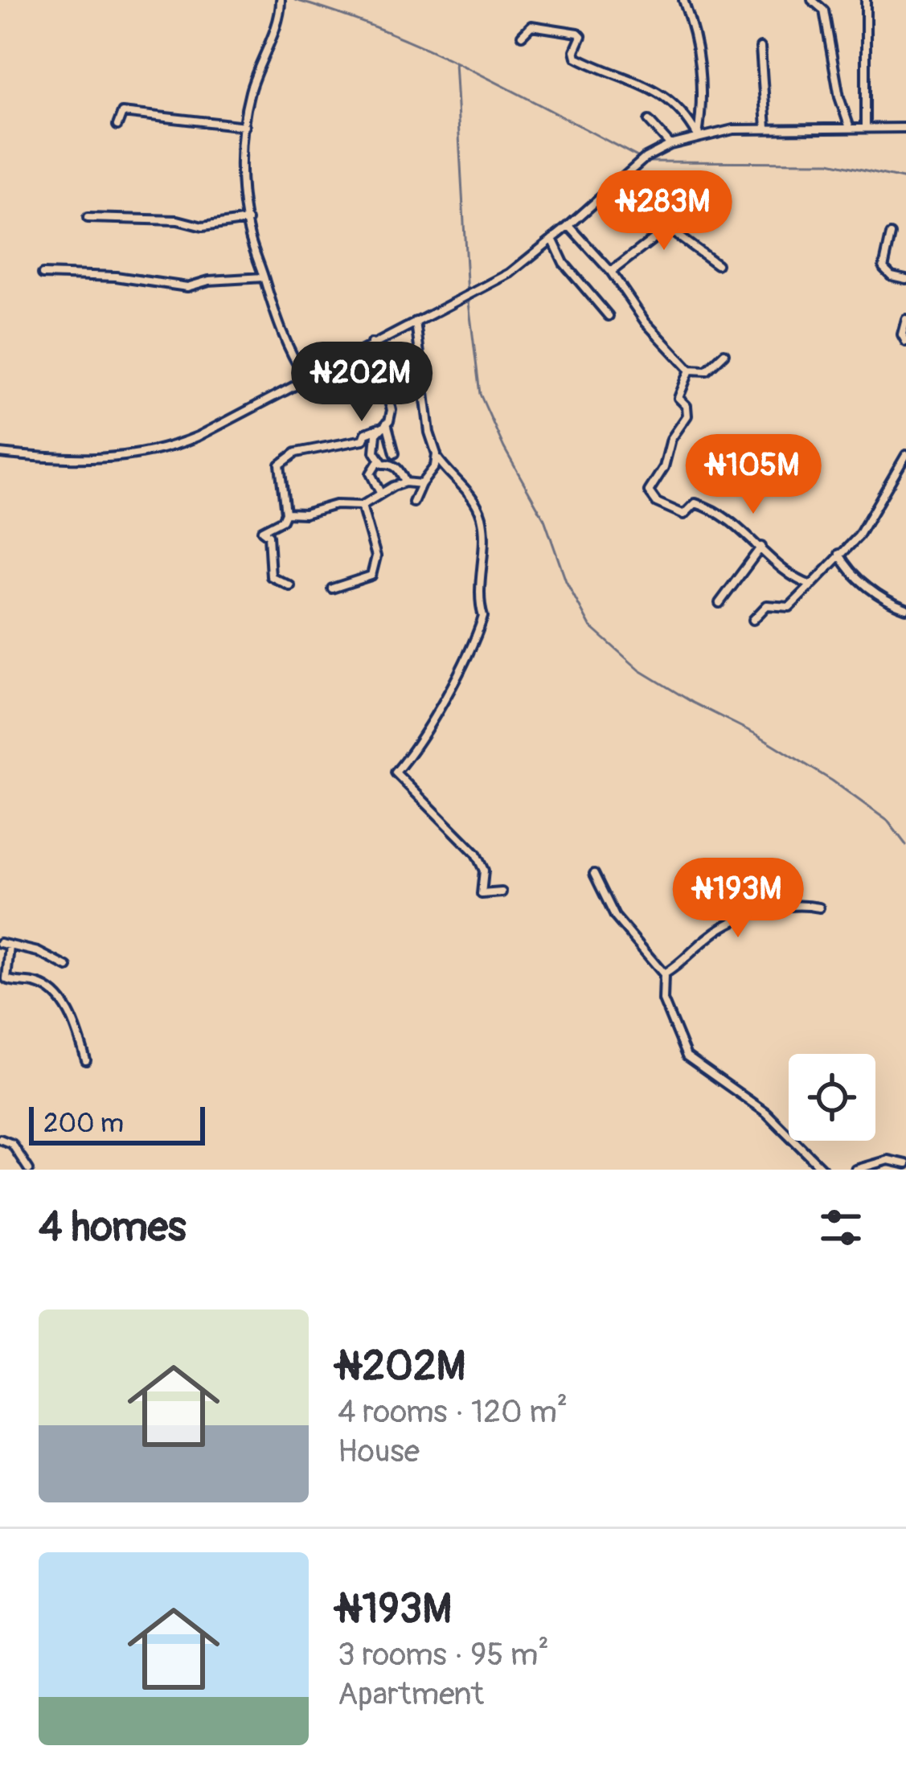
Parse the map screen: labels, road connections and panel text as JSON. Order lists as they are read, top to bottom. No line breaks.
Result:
{"scale_bar":"200 m","page":{"price":["₦283M","₦202M","₦105M","₦193M"],"scale":"200 m","heading":"4 homes","list":[{"name":"₦202M","note":"4 rooms · 120 m² · House"},{"name":"₦193M","note":"3 rooms · 95 m² · Apartment"}]}}
